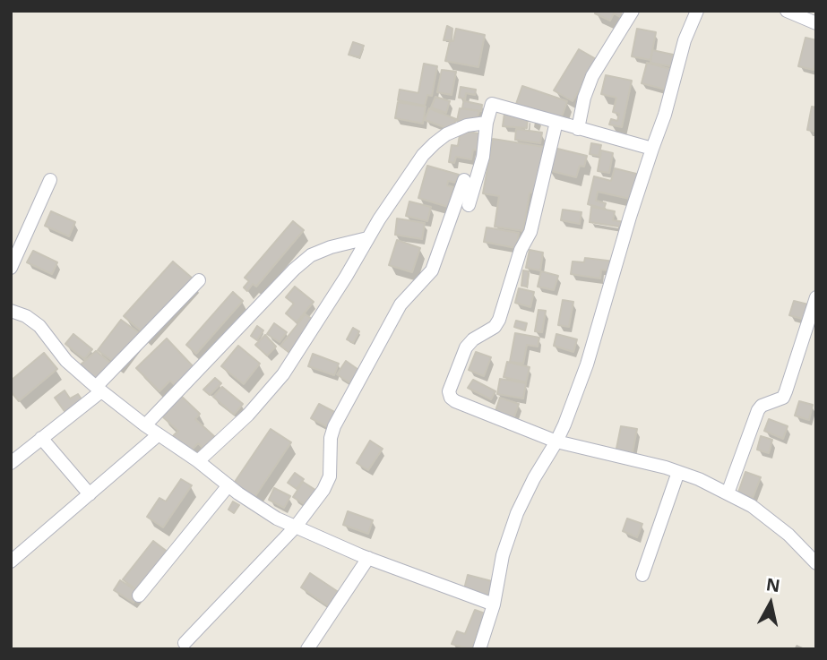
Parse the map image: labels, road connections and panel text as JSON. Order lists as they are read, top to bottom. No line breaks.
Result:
{"north":"top"}
